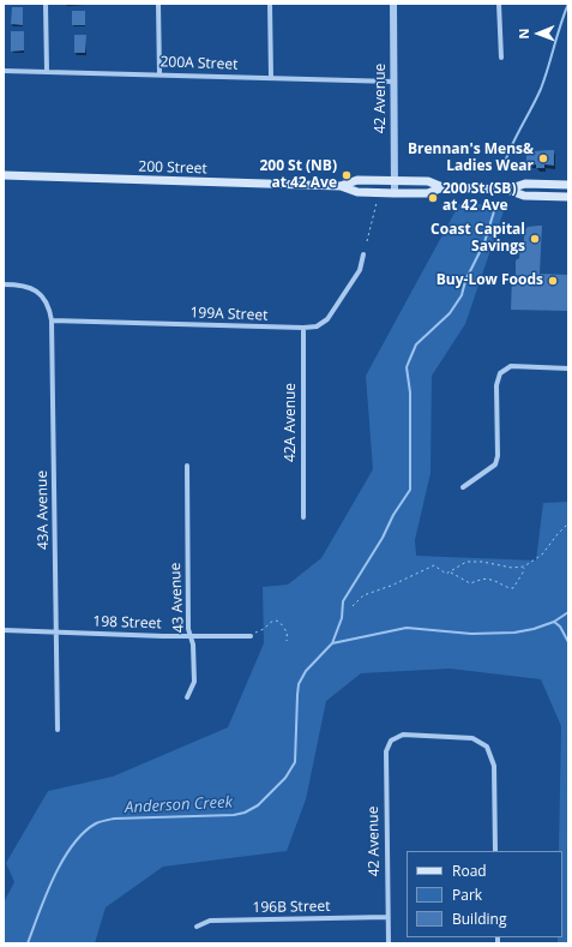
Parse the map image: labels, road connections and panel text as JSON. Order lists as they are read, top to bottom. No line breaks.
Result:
{"streets":{"main road":["200 Street"],"street":["200A Street","42 Avenue","199A Street","42A Avenue","43A Avenue","43 Avenue","198 Street","196B Street"]},"crossings":[["200A Street","42 Avenue"],["42 Avenue","200 Street"],["42 Avenue","196B Street"],["199A Street","42A Avenue"],["199A Street","43A Avenue"],["43A Avenue","198 Street"],["43 Avenue","198 Street"]],"water":["Anderson Creek"],"places":["Brennan's Mens& Ladies Wear","200 St (NB) at 42 Ave","200 St (SB) at 42 Ave","Coast Capital Savings","Buy-Low Foods"],"legend":["Road","Park","Building"],"north":"left"}
